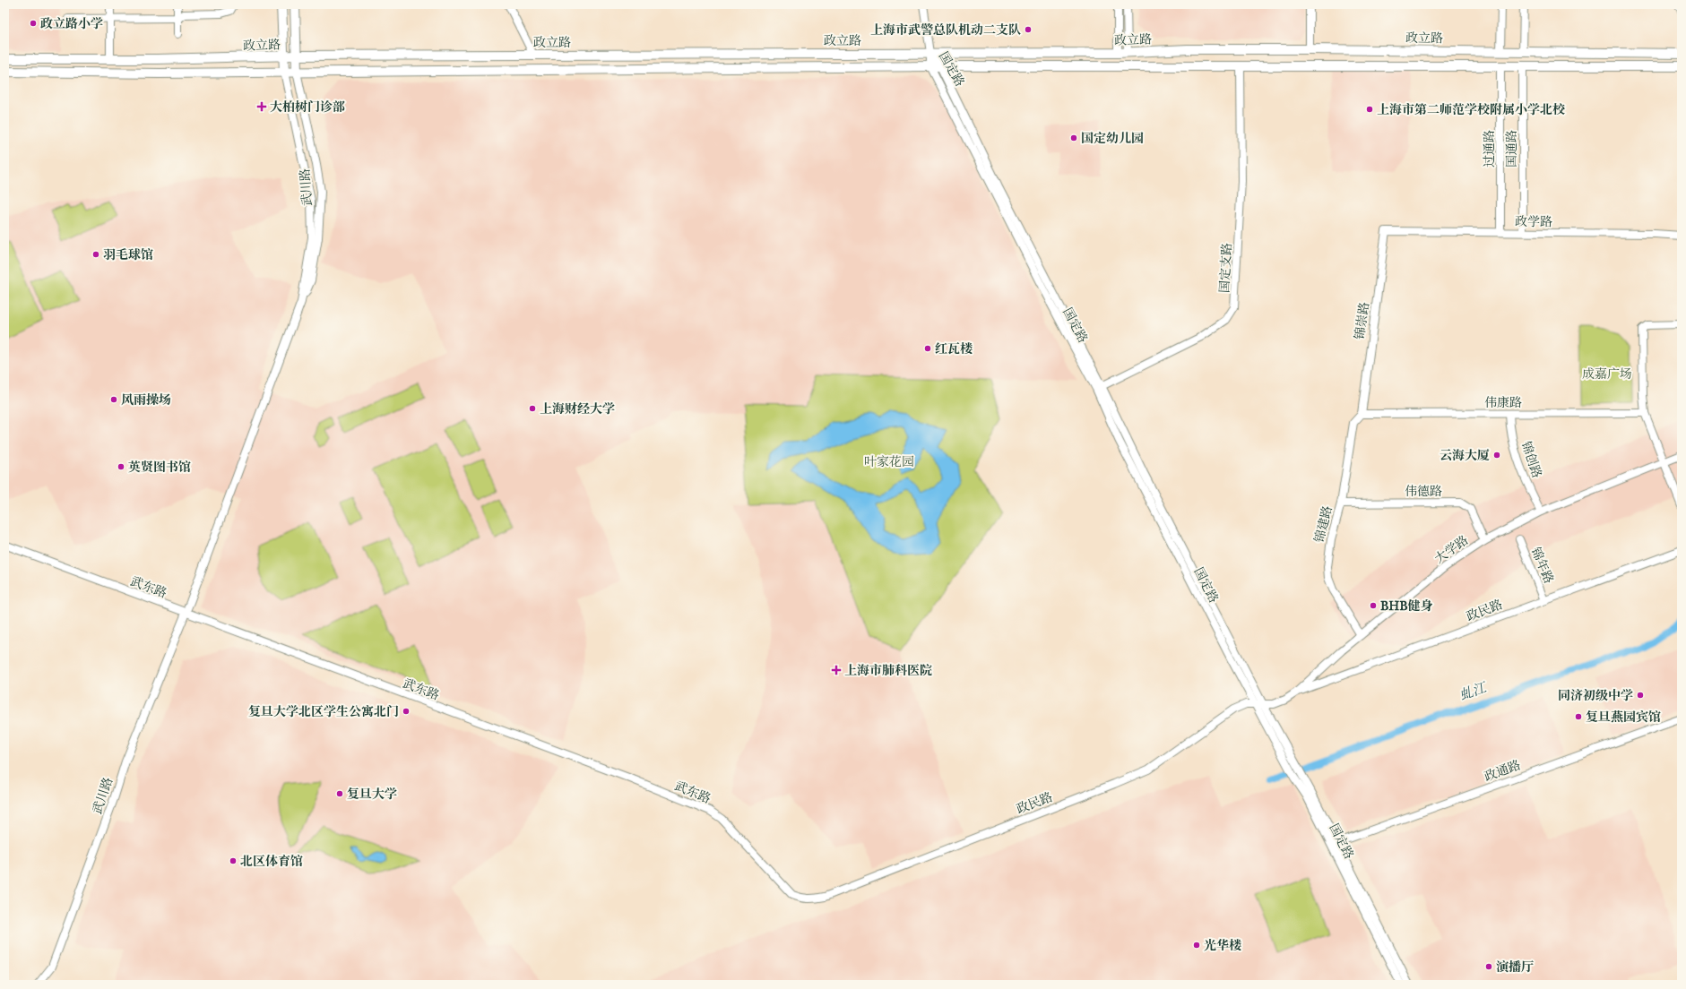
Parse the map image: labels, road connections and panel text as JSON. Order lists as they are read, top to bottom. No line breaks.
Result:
{"streets":{"main road":["政立路"],"street":["国定路","过通路","国通路","武川路","政学路","国定支路","锦崇路","伟康路","锦创路","伟德路","锦建路","大学路","锦年路","武东路","政民路","政通路"]},"crossings":[["政立路","国定路"],["国定路","国定支路"],["国定路","大学路"],["国定路","政民路"],["国定路","政通路"],["过通路","政学路"],["国通路","政学路"],["武川路","武东路"],["政学路","锦崇路"],["锦崇路","伟康路"],["锦崇路","锦建路"],["伟康路","锦创路"],["伟康路","锦建路"],["锦创路","大学路"],["伟德路","锦建路"],["伟德路","大学路"],["锦建路","大学路"],["大学路","政民路"],["锦年路","政民路"],["武东路","政民路"]],"water":["虬江"],"parks":["成嘉广场","叶家花园"],"places":{"other":["政立路小学","上海市武警总队机动二支队","上海市第二师范学校附属小学北校","国定幼儿园","羽毛球馆","红瓦楼","风雨操场","上海财经大学","云海大厦","英贤图书馆","BHB健身","同济初级中学","复旦大学北区学生公寓北门","复旦燕园宾馆","复旦大学","北区体育馆","光华楼","演播厅"],"health":["大柏树门诊部","上海市肺科医院"]}}
